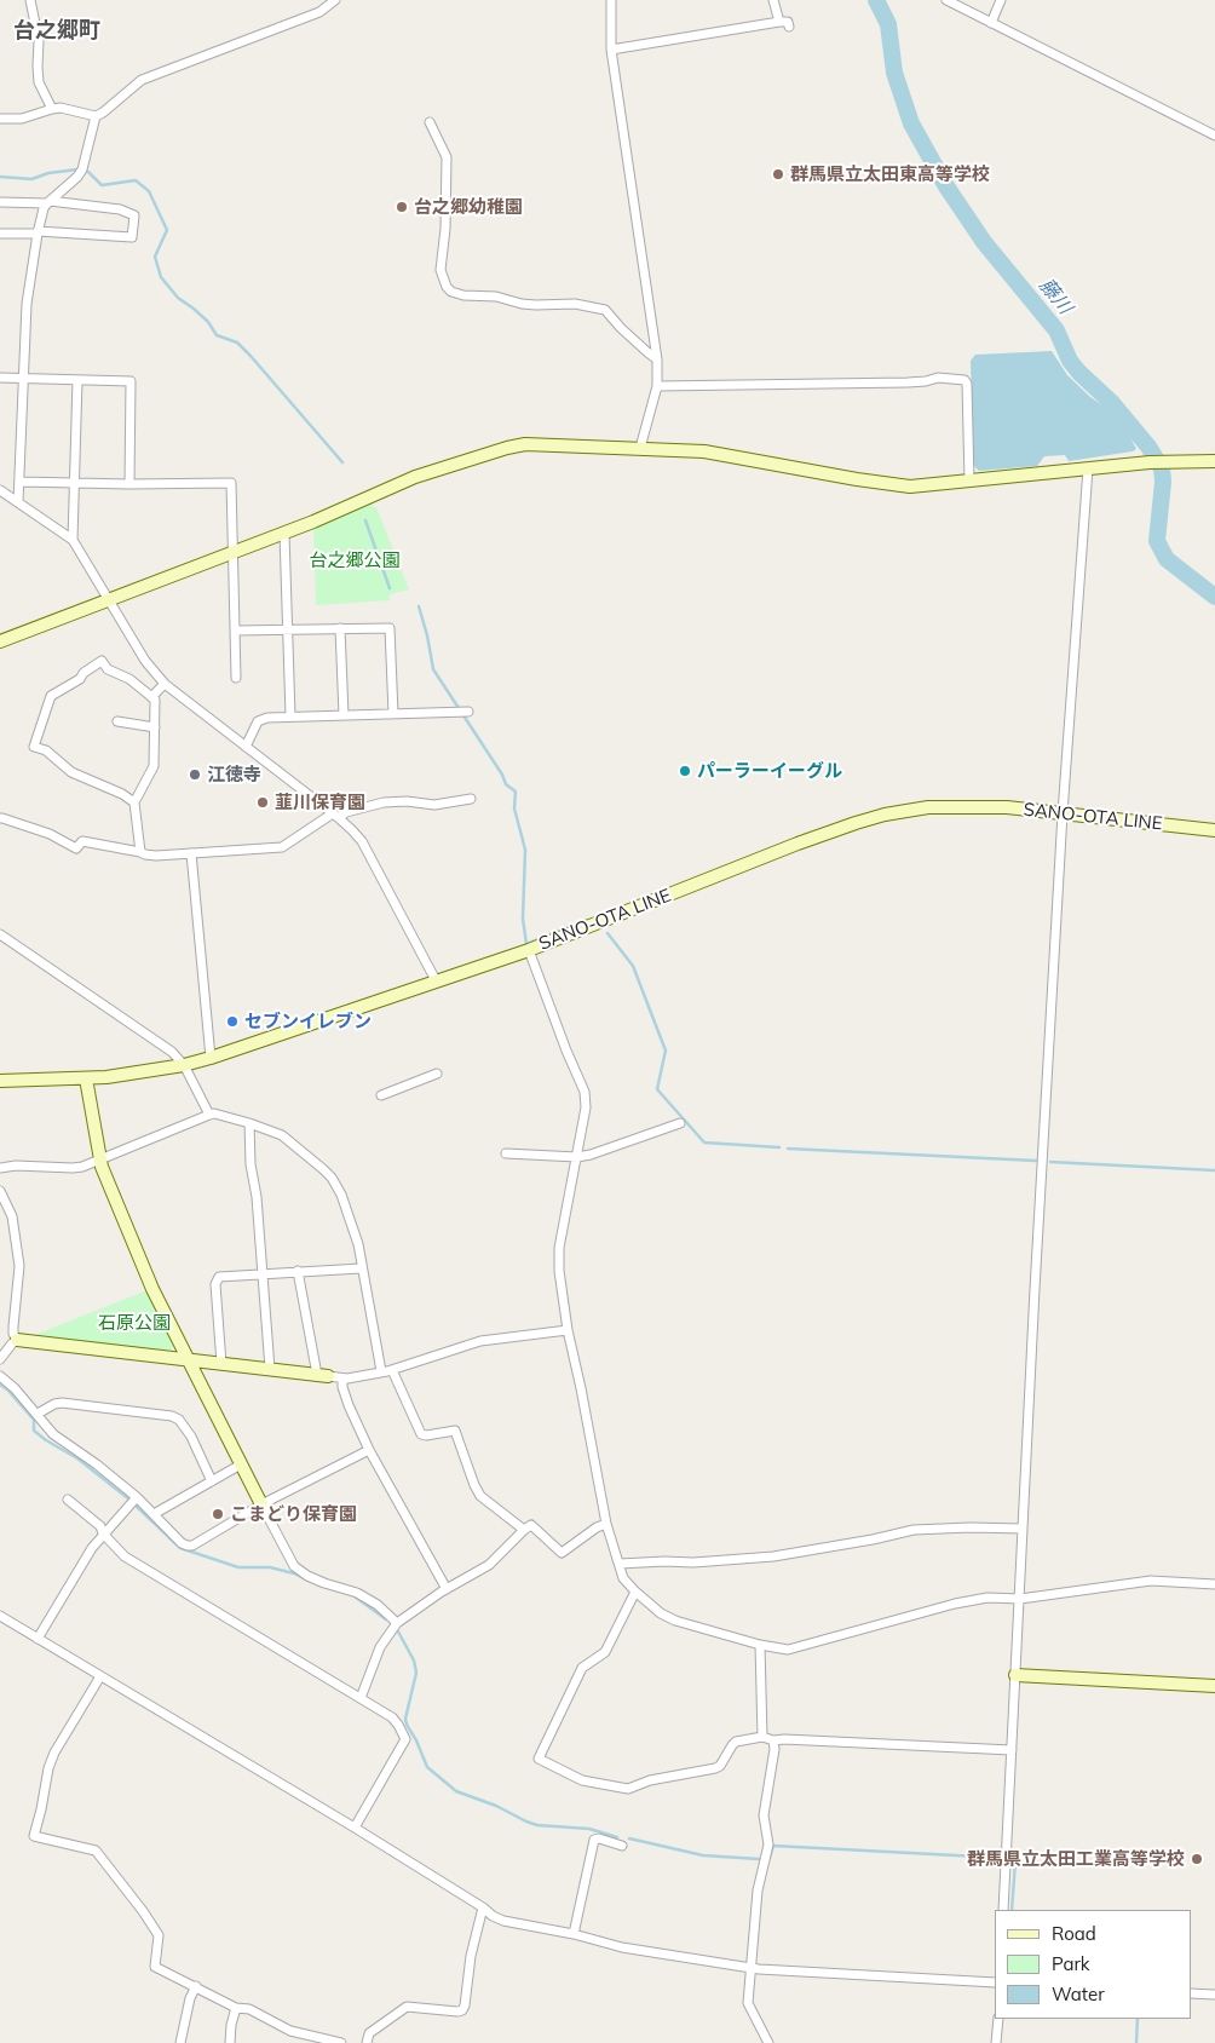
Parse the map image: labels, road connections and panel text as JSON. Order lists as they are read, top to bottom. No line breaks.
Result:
{"streets":{"street":["SANO-OTA LINE"]},"districts":["台之郷町"],"water":["藤川"],"parks":["台之郷公園","石原公園"],"places":["群馬県立太田東高等学校","台之郷幼稚園","パーラーイーグル","江徳寺","韮川保育園","セブンイレブン","こまどり保育園","群馬県立太田工業高等学校"],"legend":["Road","Park","Water"]}
